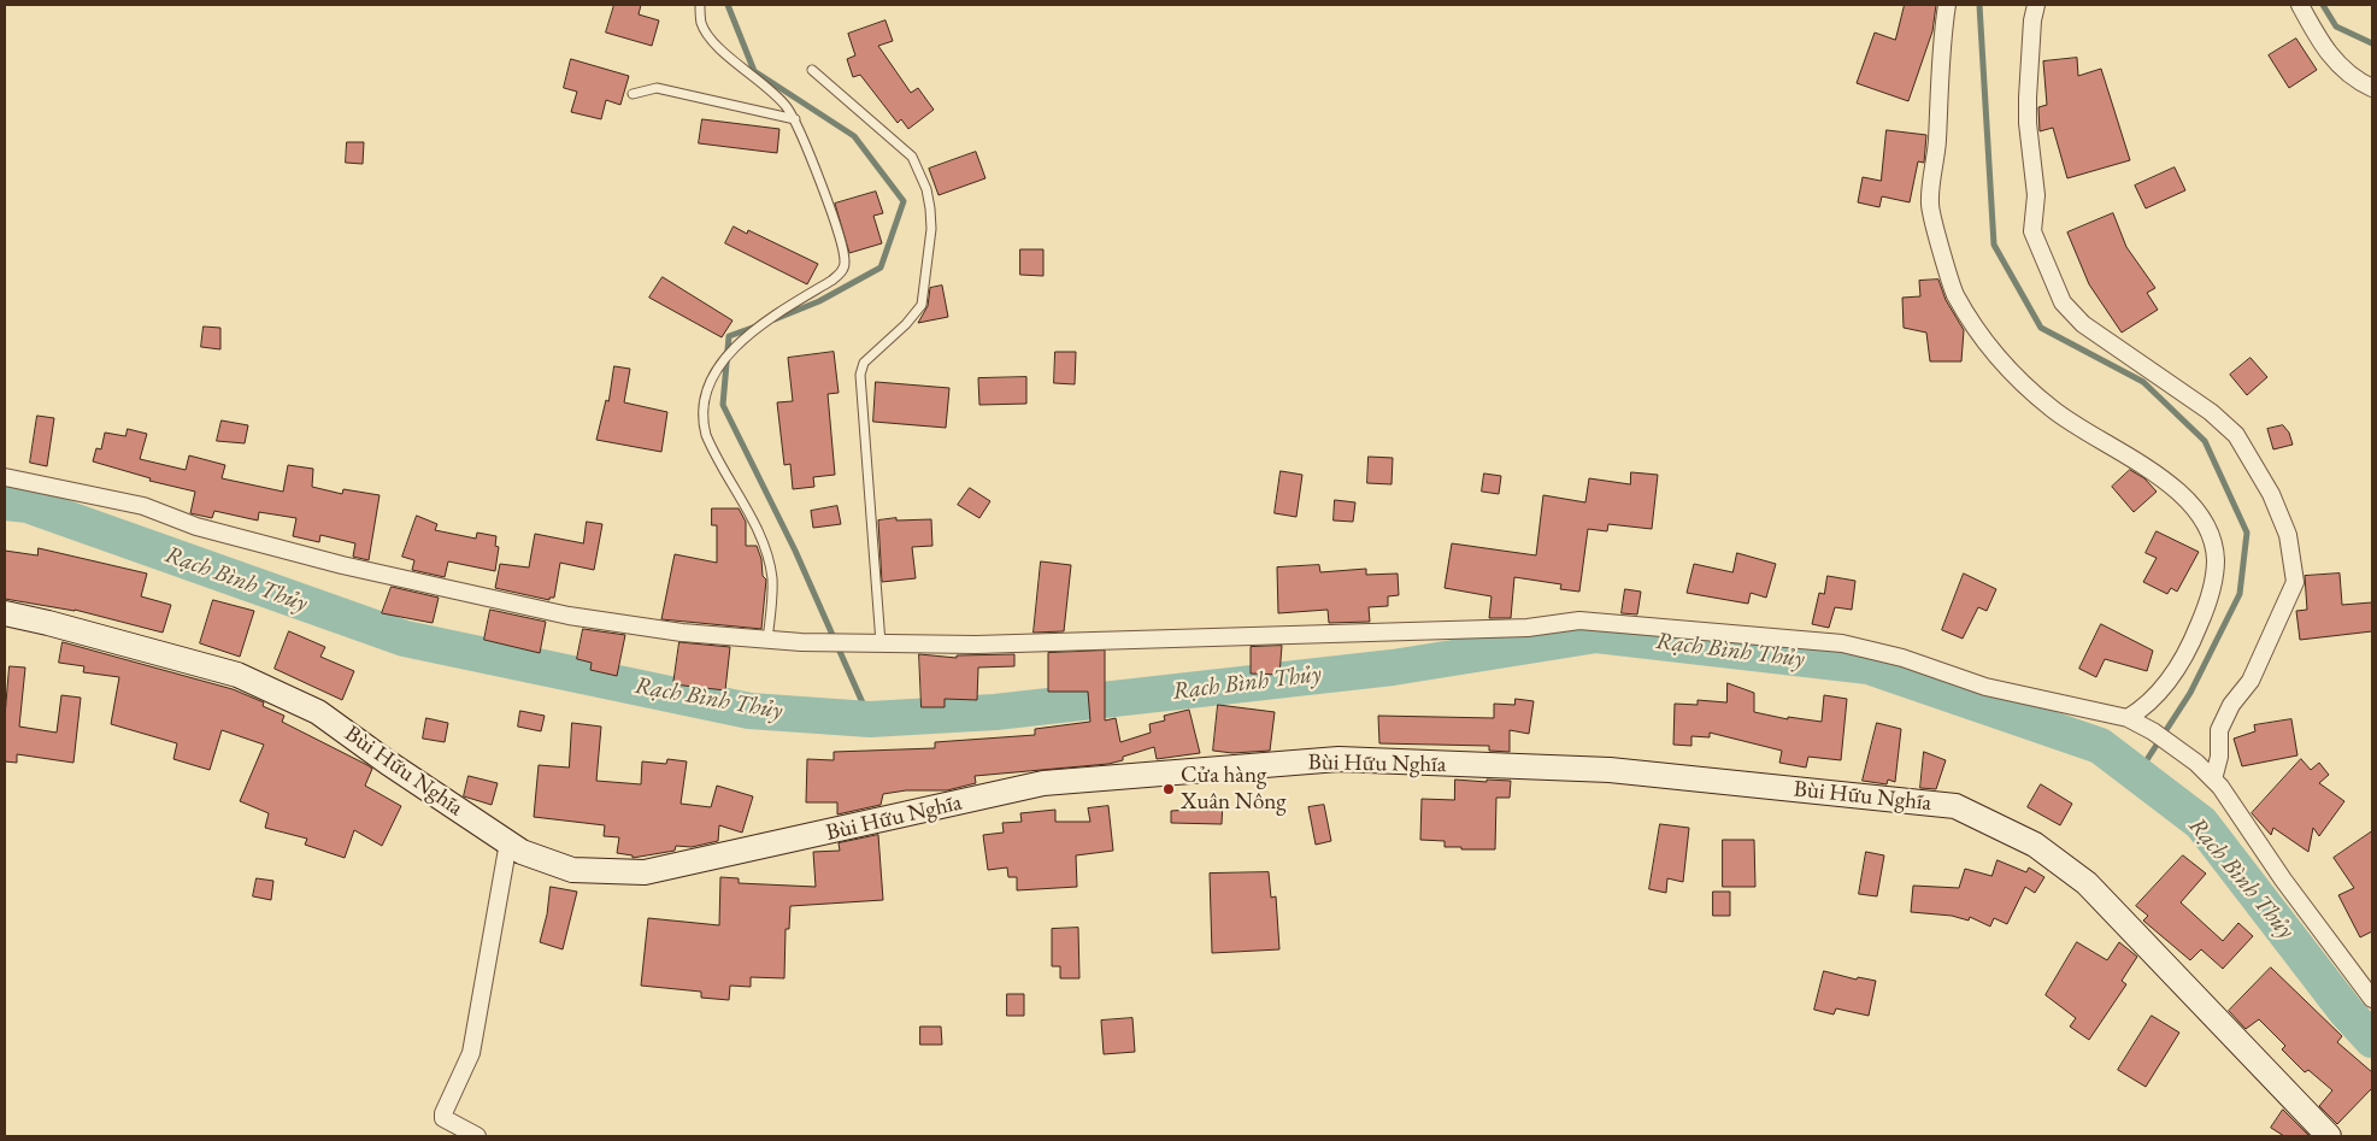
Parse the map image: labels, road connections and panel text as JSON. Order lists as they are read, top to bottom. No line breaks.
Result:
{"streets":{"main road":["Bùi Hữu Nghĩa"]},"water":["Rạch Bình Thủy"],"places":["Cửa hàng Xuân Nông"]}
